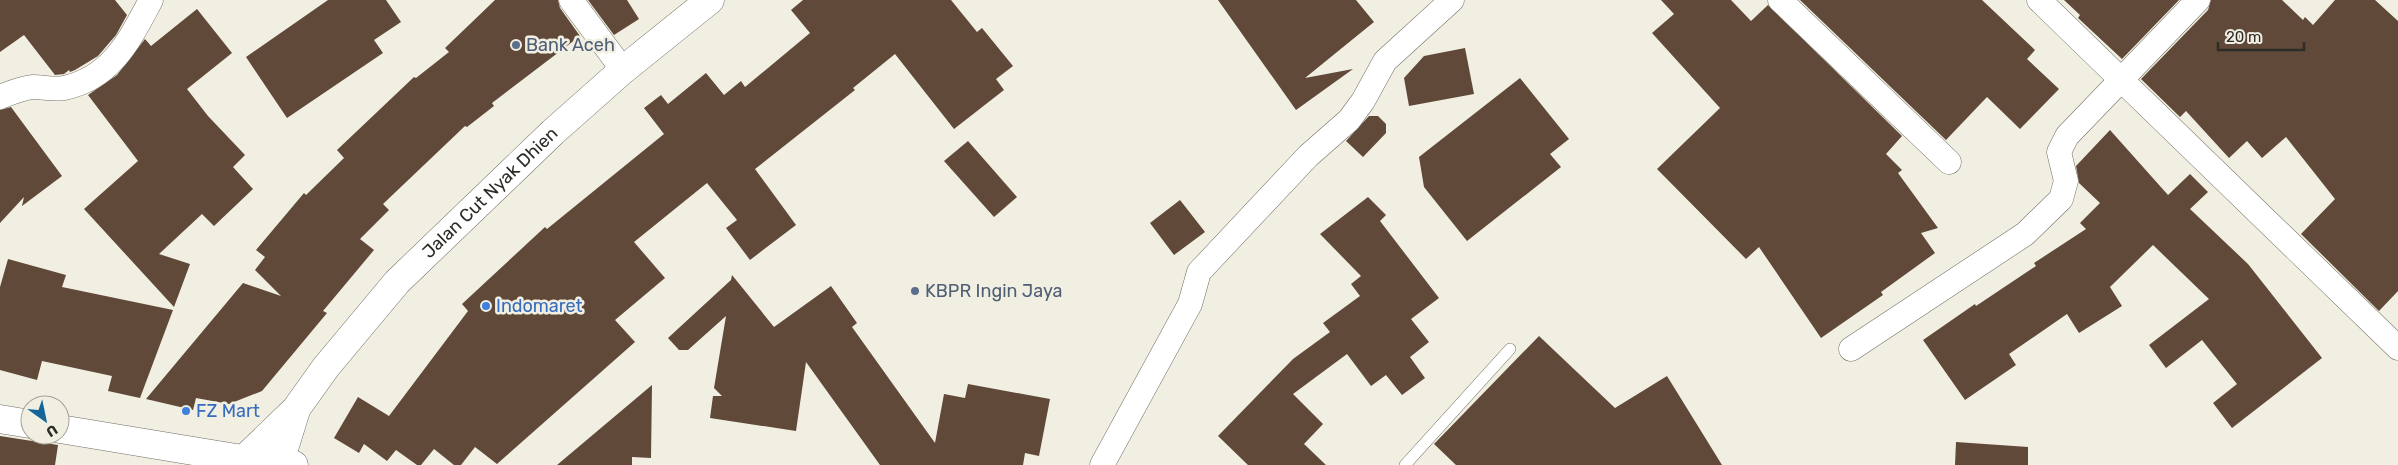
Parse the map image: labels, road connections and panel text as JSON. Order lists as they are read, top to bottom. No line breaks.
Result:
{"streets":{"main road":["Jalan Cut Nyak Dhien"]},"places":["Bank Aceh","KBPR Ingin Jaya","Indomaret","FZ Mart"],"scale_bar":"20 m","north":"bottom right"}
